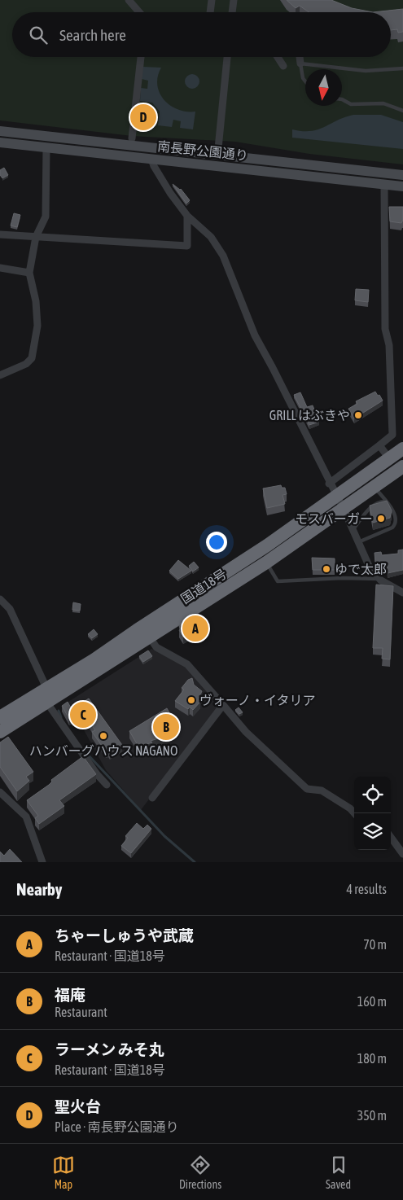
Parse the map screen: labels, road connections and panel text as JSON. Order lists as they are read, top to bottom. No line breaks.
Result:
{"streets":{"highway":["国道18号"],"street":["南長野公園通り"]},"places":["GRILL はぶきや","モスバーガー","ゆで太郎","ヴォーノ・イタリア","ハンバーグハウス NAGANO"],"north":"bottom","page":{"search":"Search here","pins":["D","A","C","B"],"heading":["Nearby","4 results"],"list":[{"mark":"A","name":"ちゃーしゅうや武蔵","note":"Restaurant · 国道18号","value":"70 m"},{"mark":"B","name":"福庵","note":"Restaurant","value":"160 m"},{"mark":"C","name":"ラーメン みそ丸","note":"Restaurant · 国道18号","value":"180 m"},{"mark":"D","name":"聖火台","note":"Place · 南長野公園通り","value":"350 m"}],"nav":["Map","Directions","Saved"]}}
